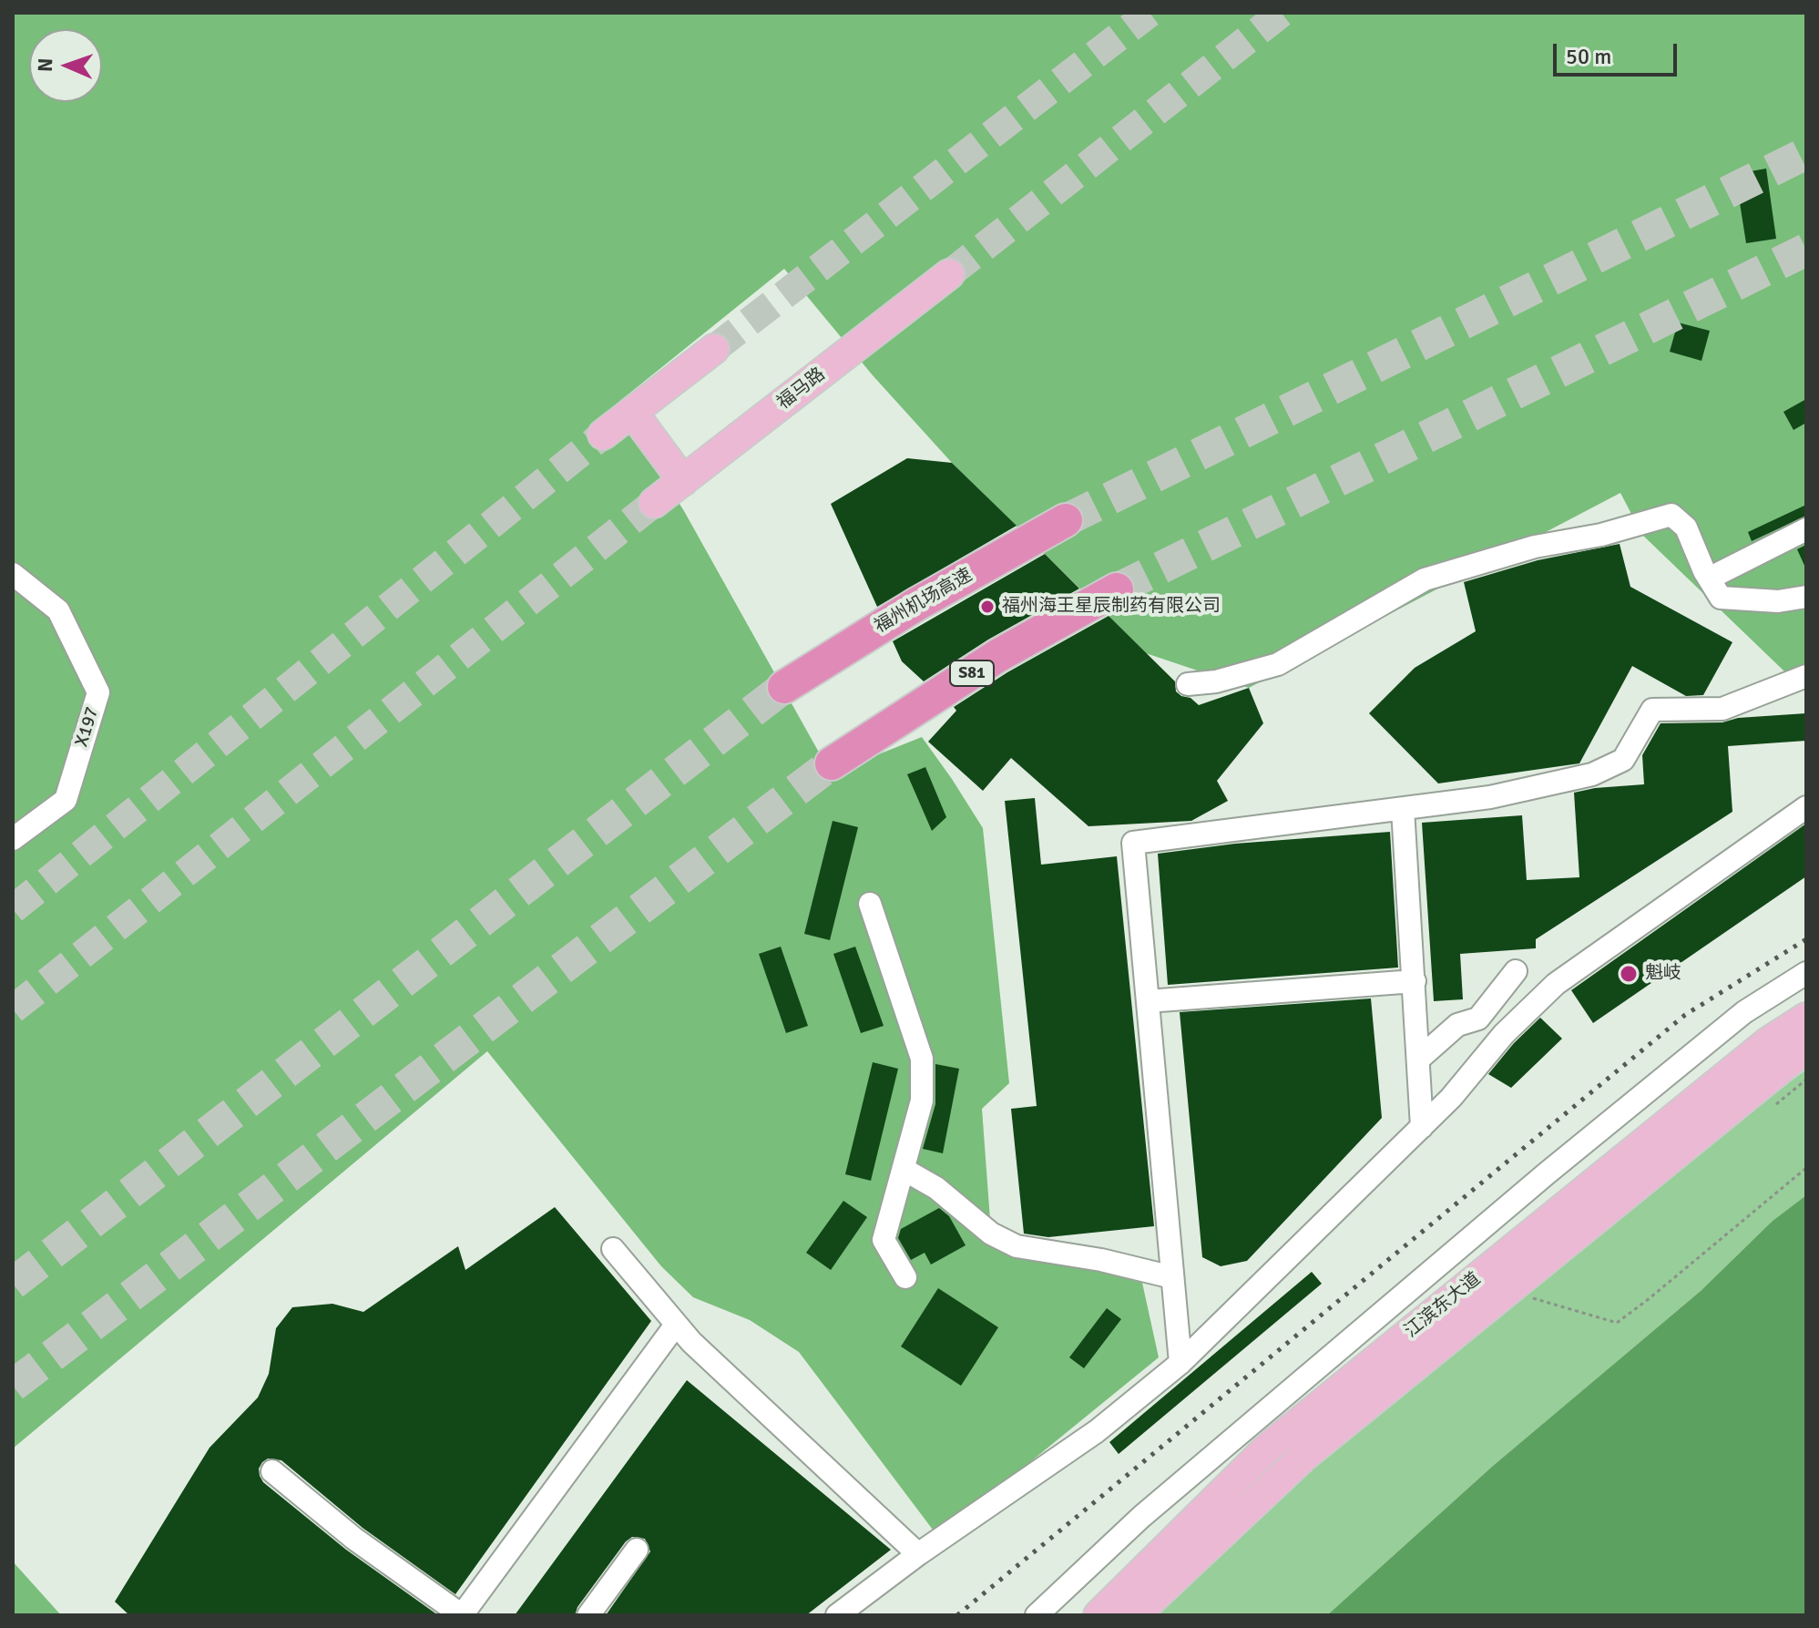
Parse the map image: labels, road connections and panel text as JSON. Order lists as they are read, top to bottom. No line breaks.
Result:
{"streets":{"highway":["福州机场高速","S81"],"main road":["福马路","江滨东大道"],"street":["X197"]},"places":["福州海王星辰制药有限公司","魁岐"],"scale_bar":"50 m","north":"left"}
